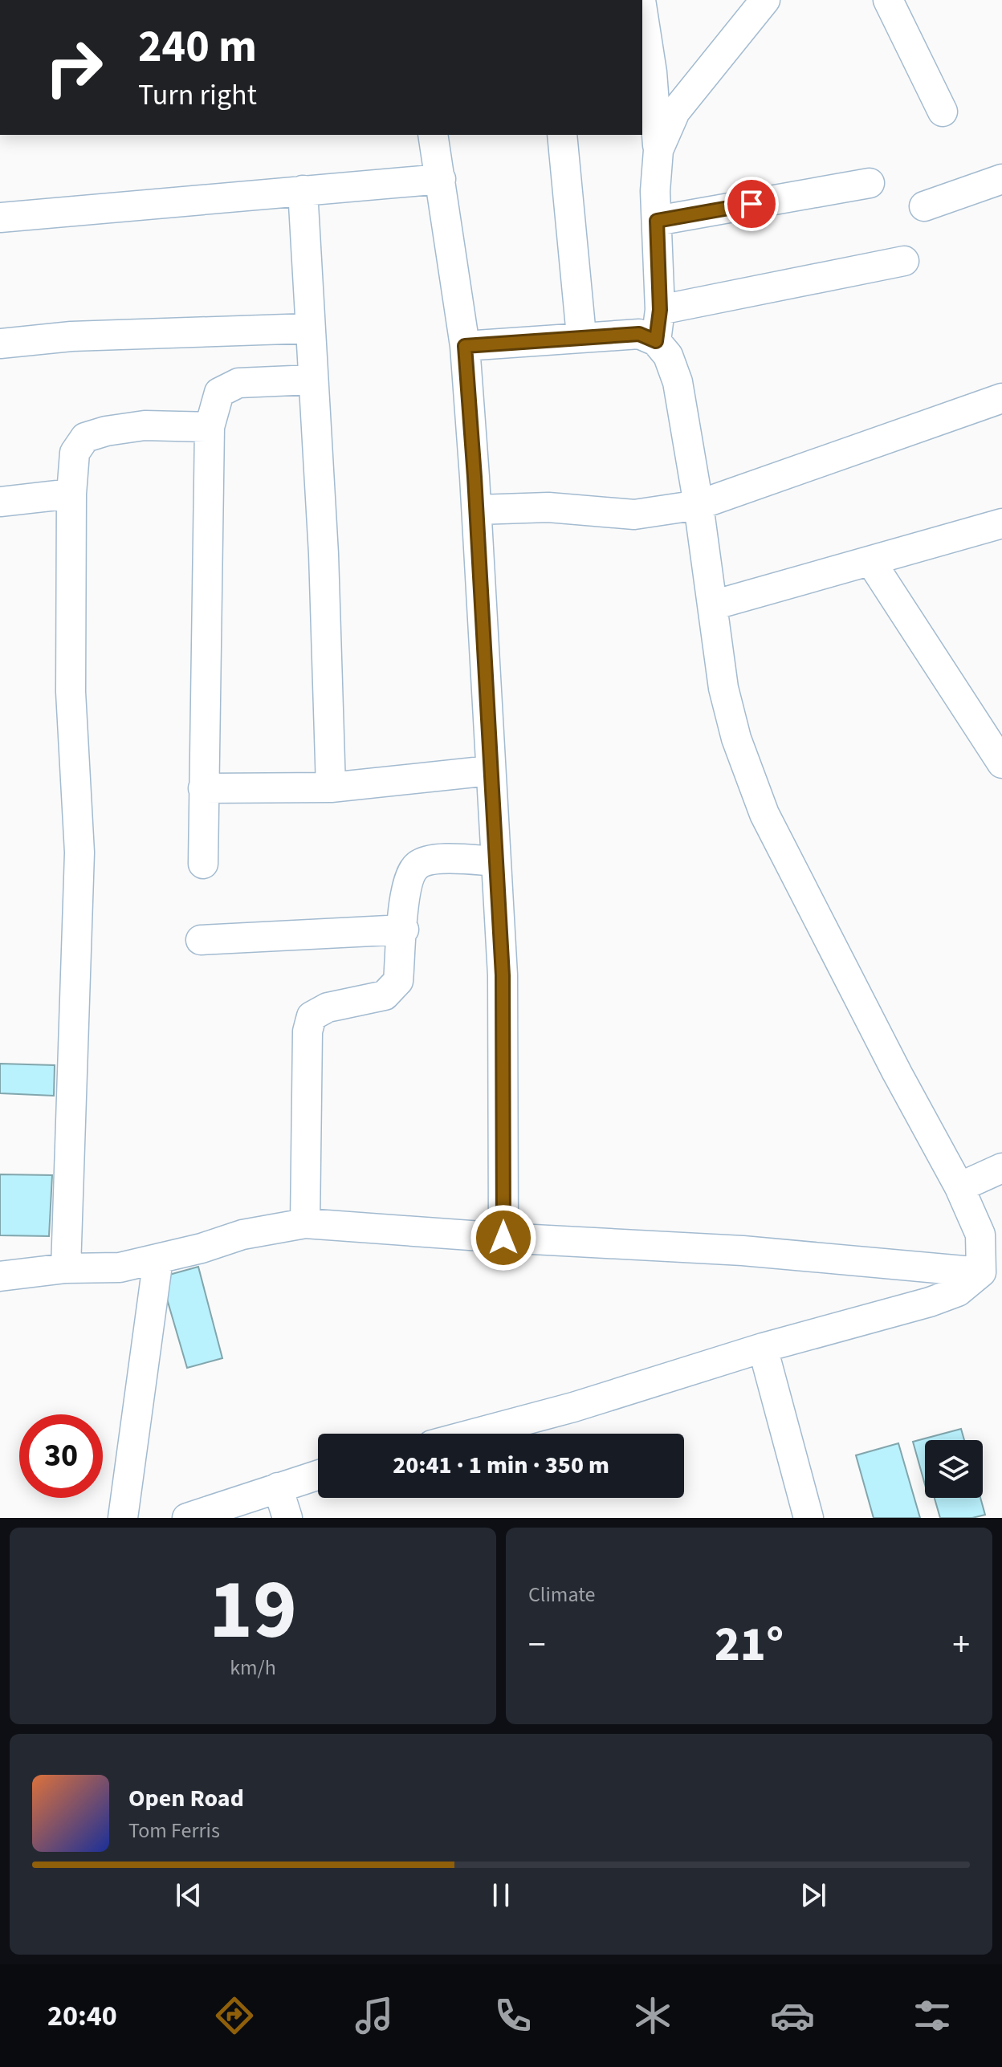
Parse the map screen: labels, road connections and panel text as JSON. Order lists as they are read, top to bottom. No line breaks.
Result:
{"page":{"turn":["240 m","Turn right"],"limit":"30","trip":"20:41 · 1 min · 350 m","tile":[["19","km/h"],"Climate"],"heat":["−","21°","+"],"song":["Open Road","Tom Ferris"],"tabs":"20:40"}}
